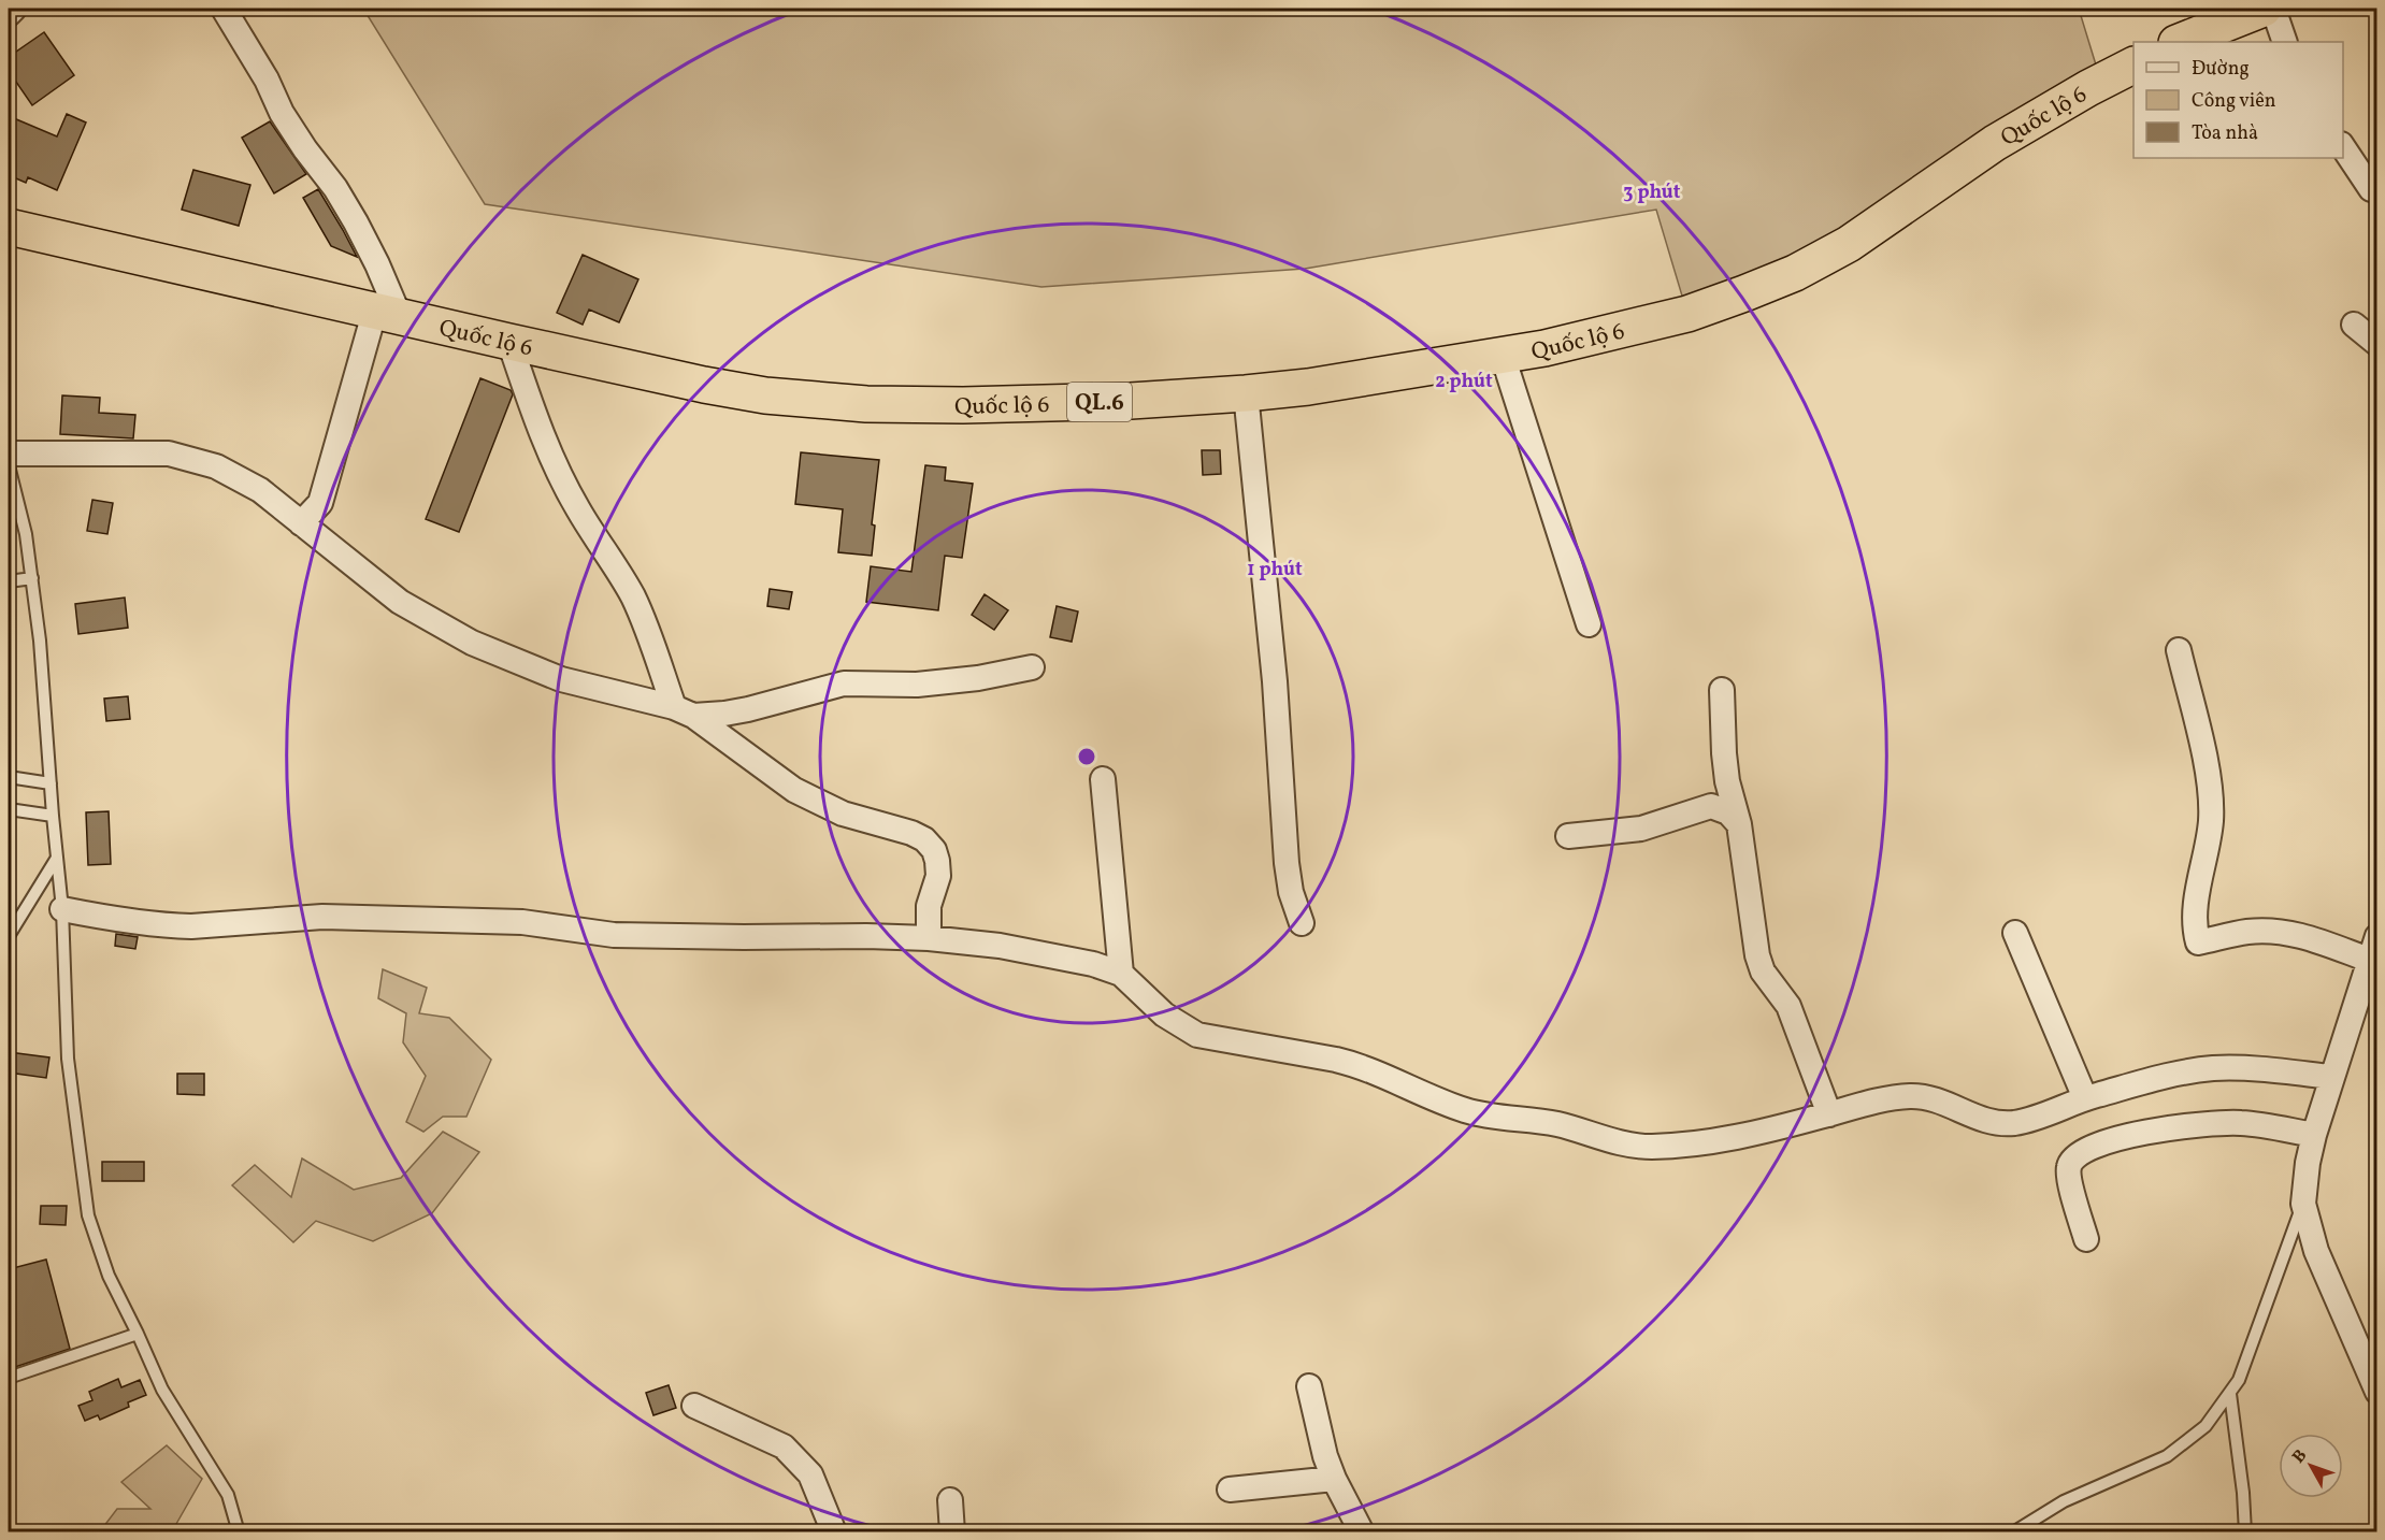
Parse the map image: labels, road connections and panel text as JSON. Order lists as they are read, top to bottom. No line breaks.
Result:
{"streets":{"highway":["Quốc lộ 6","QL.6"]},"legend":["Đường","Công viên","Tòa nhà"],"north":"top left","rings":["3 phút","2 phút","1 phút"]}
